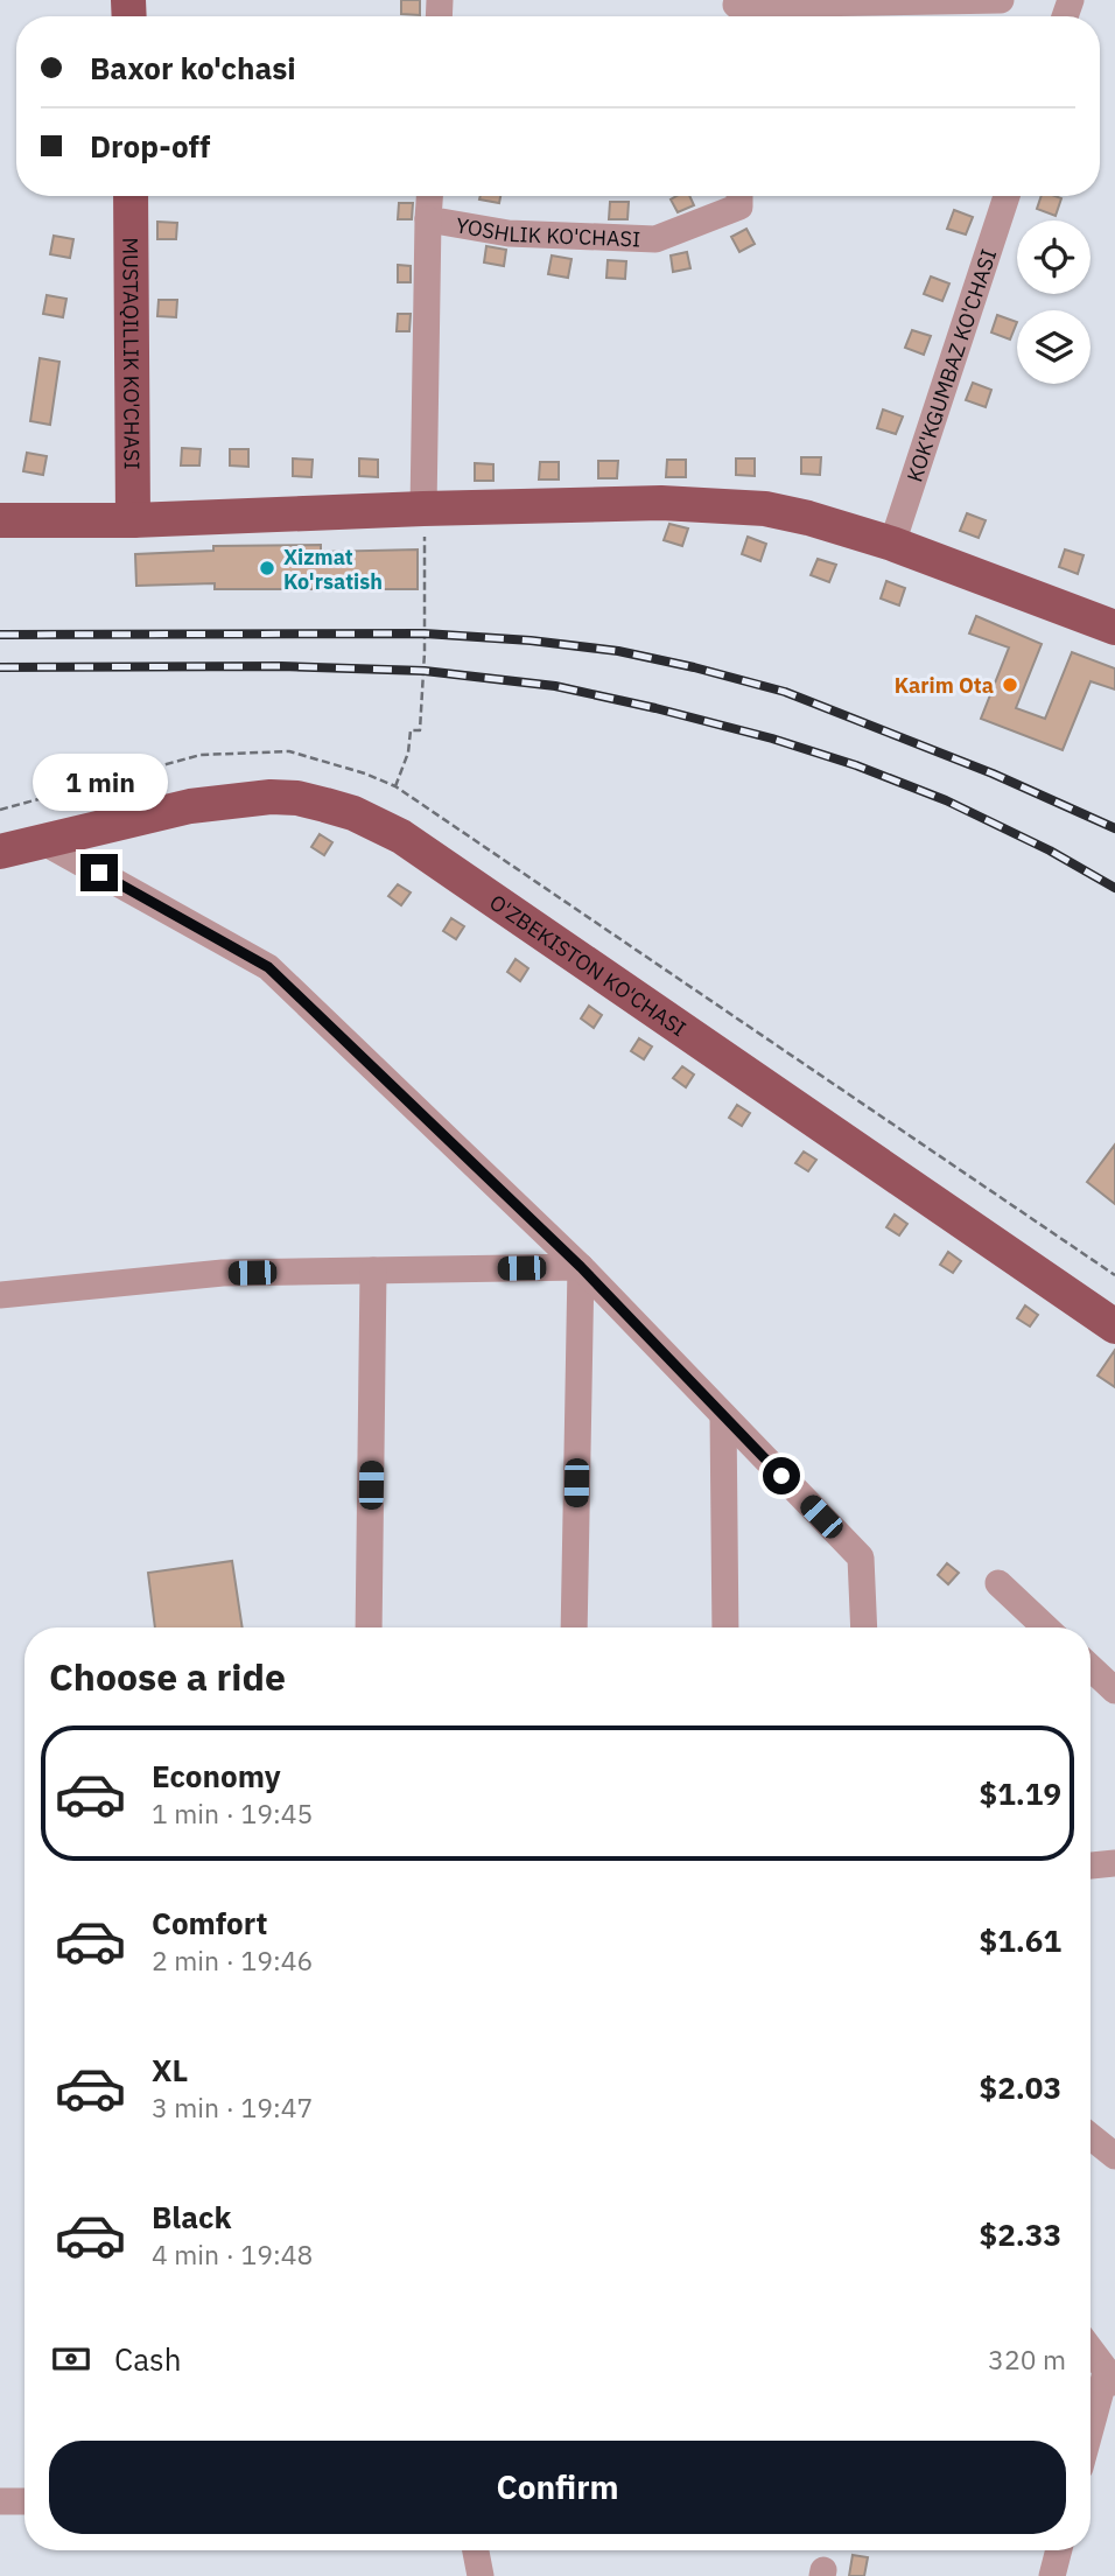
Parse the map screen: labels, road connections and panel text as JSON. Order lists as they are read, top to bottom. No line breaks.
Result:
{"streets":{"main road":["MUSTAQILLIK KO'CHASI","O'ZBEKISTON KO'CHASI"],"street":["YOSHLIK KO'CHASI","KOK'KGUMBAZ KO'CHASI"]},"places":["Xizmat Ko'rsatish","Karim Ota"],"page":{"banner":["Baxor ko'chasi","Drop-off"],"bubble":"1 min","heading":"Choose a ride","list":[{"name":"Economy","note":"1 min · 19:45","value":"$1.19"},{"name":"Comfort","note":"2 min · 19:46","value":"$1.61"},{"name":"XL","note":"3 min · 19:47","value":"$2.03"},{"name":"Black","note":"4 min · 19:48","value":"$2.33"}],"pay":["Cash","320 m"],"buttons":"Confirm"}}
